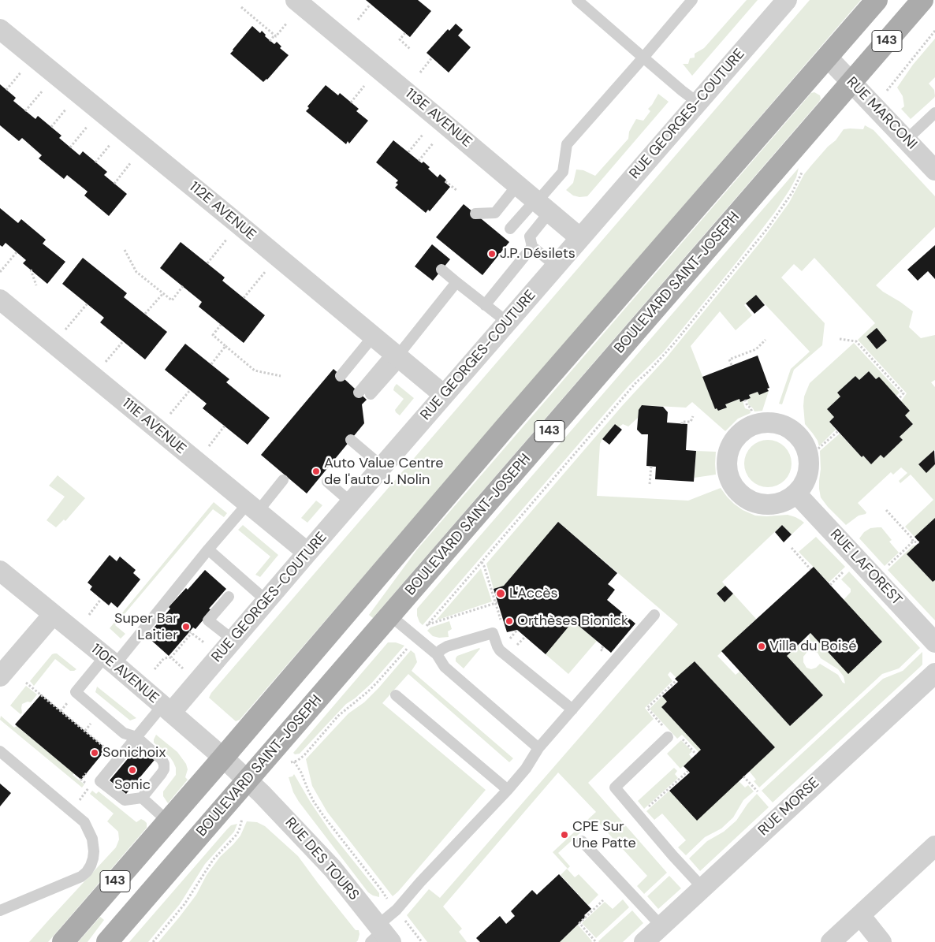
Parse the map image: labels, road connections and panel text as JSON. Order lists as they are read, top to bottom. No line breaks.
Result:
{"streets":{"main road":["143","BOULEVARD SAINT-JOSEPH"],"street":["RUE MARCONI","RUE GEORGES-COUTURE","113E AVENUE","112E AVENUE","111E AVENUE","RUE LAFOREST","110E AVENUE","RUE MORSE","RUE DES TOURS"]},"crossings":[["143","RUE MARCONI"],["143","110E AVENUE"],["RUE MARCONI","BOULEVARD SAINT-JOSEPH"],["RUE GEORGES-COUTURE","113E AVENUE"],["RUE GEORGES-COUTURE","112E AVENUE"],["RUE GEORGES-COUTURE","111E AVENUE"],["RUE GEORGES-COUTURE","110E AVENUE"],["BOULEVARD SAINT-JOSEPH","110E AVENUE"],["BOULEVARD SAINT-JOSEPH","RUE DES TOURS"],["110E AVENUE","RUE DES TOURS"]],"places":["J.P. Désilets","Auto Value Centre de l'auto J. Nolin","L'Accès","Orthèses Bionick","Super Bar Laitier","Villa du Boisé","Sonichoix","Sonic","CPE Sur Une Patte"]}
